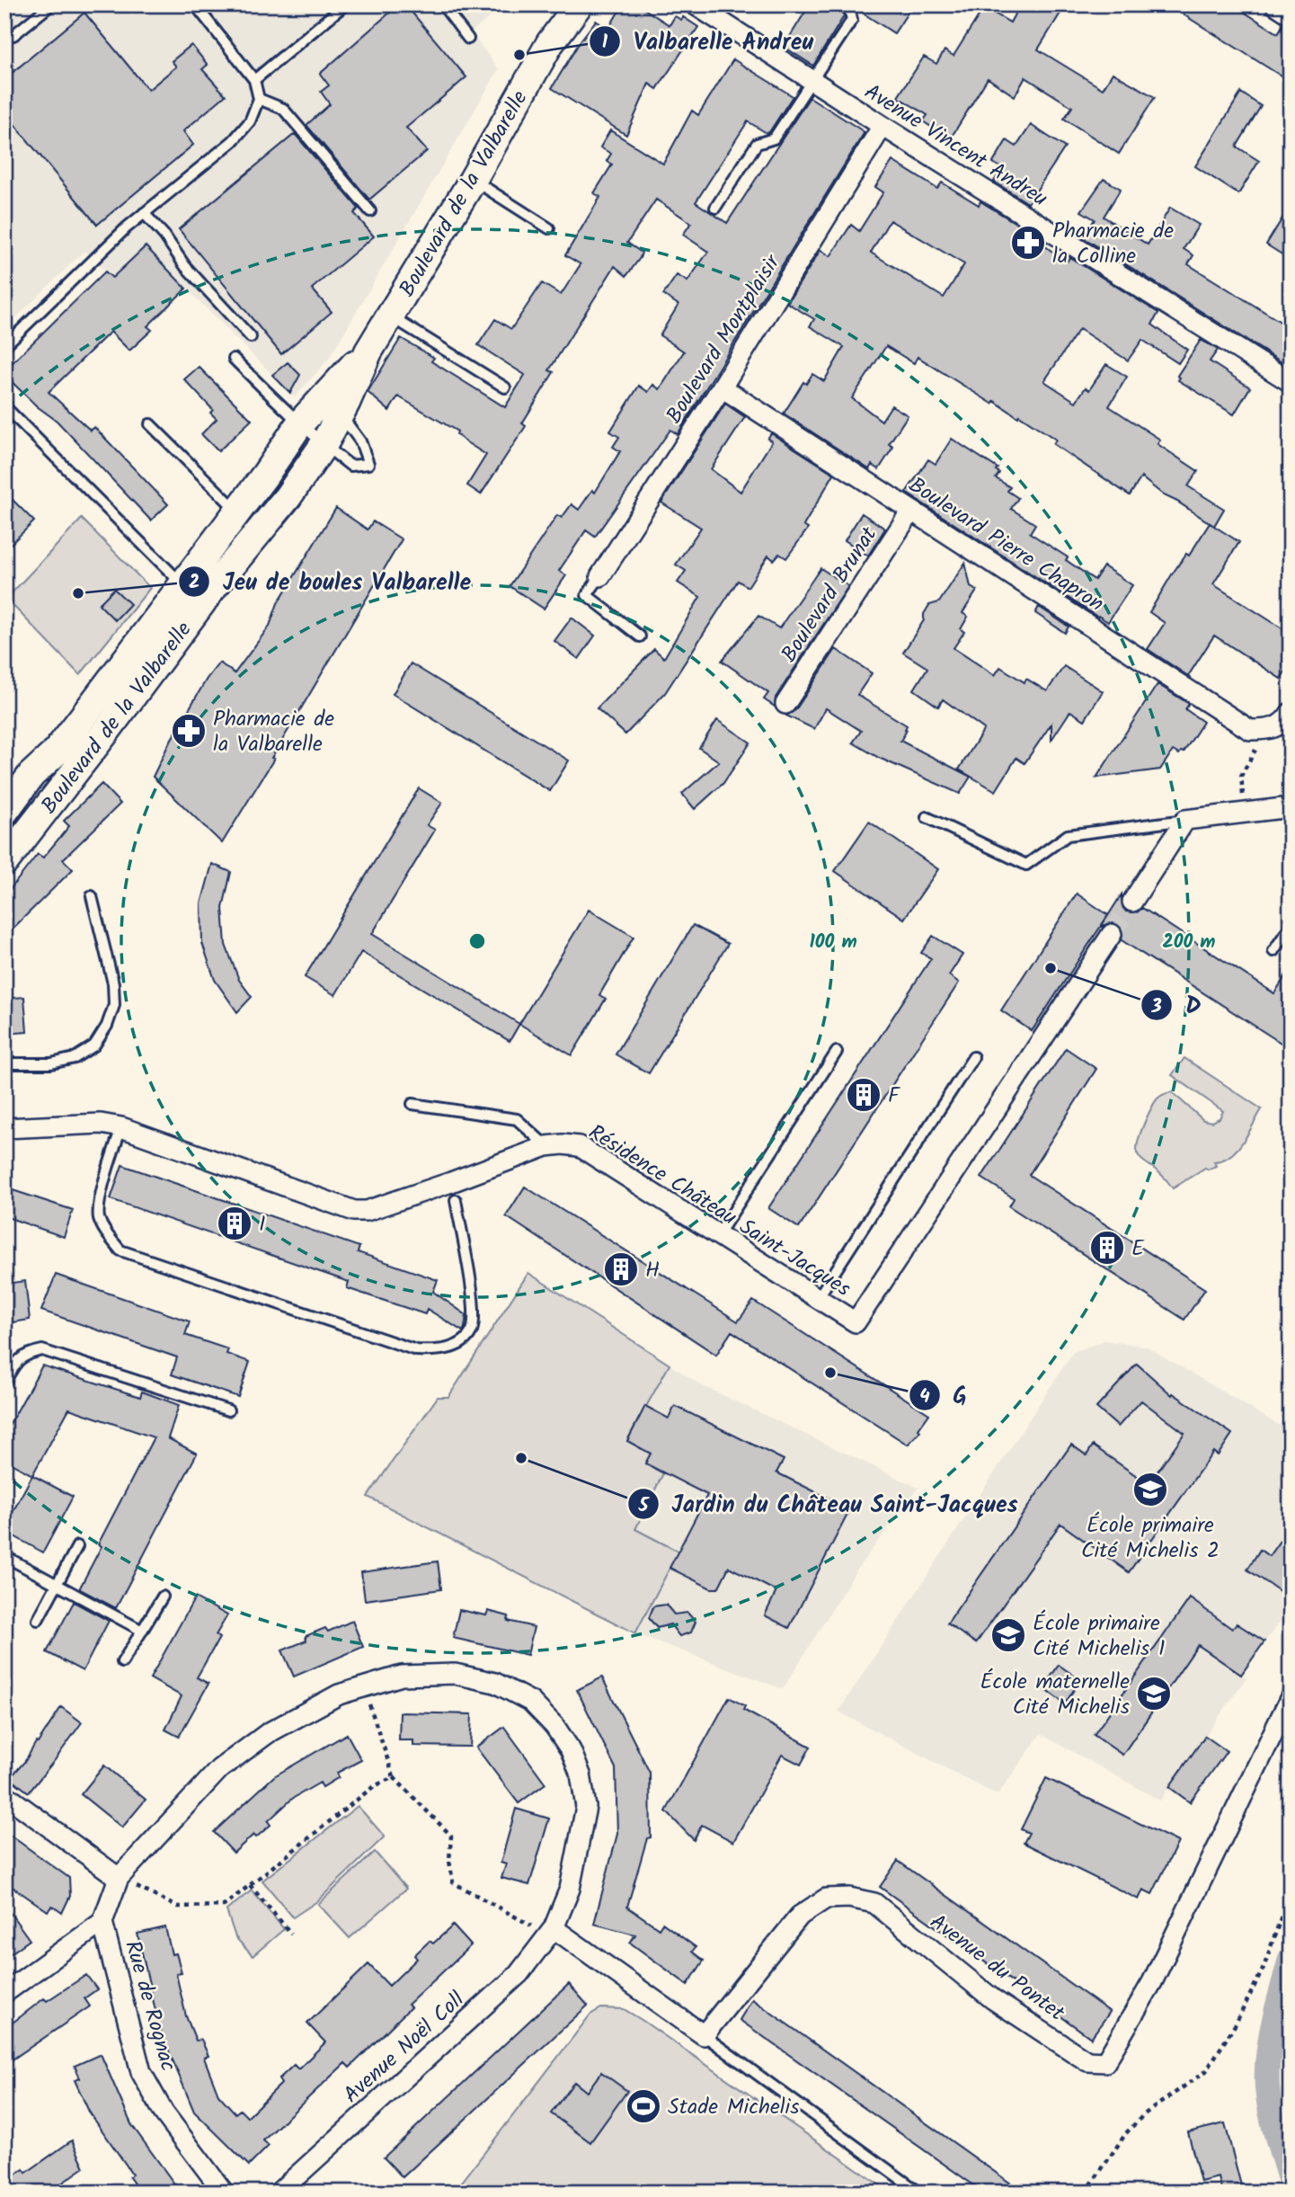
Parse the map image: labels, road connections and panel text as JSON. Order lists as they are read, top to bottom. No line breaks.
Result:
{"streets":{"street":["Avenue Vincent Andreu","Boulevard de la Valbarelle","Boulevard Montplaisir","Boulevard Pierre Chapron","Boulevard Brunat","Résidence Château Saint-Jacques","Avenue du Pontet","Rue de Rognac","Avenue Noël Coll"]},"crossings":[["Avenue Vincent Andreu","Boulevard Montplaisir"],["Boulevard Montplaisir","Boulevard Pierre Chapron"],["Boulevard Pierre Chapron","Boulevard Brunat"]],"places":{"other":["Valbarelle Andreu","Jeu de boules Valbarelle","D","G","Jardin du Château Saint-Jacques"],"pharmacy":["Pharmacie de la Colline","Pharmacie de la Valbarelle"],"building":["F","I","E","H"],"school or university":["École primaire Cité Michelis 2","École primaire Cité Michelis 1","École maternelle Cité Michelis"],"sports":["Stade Michelis"]},"rings":["100 m","200 m"]}
